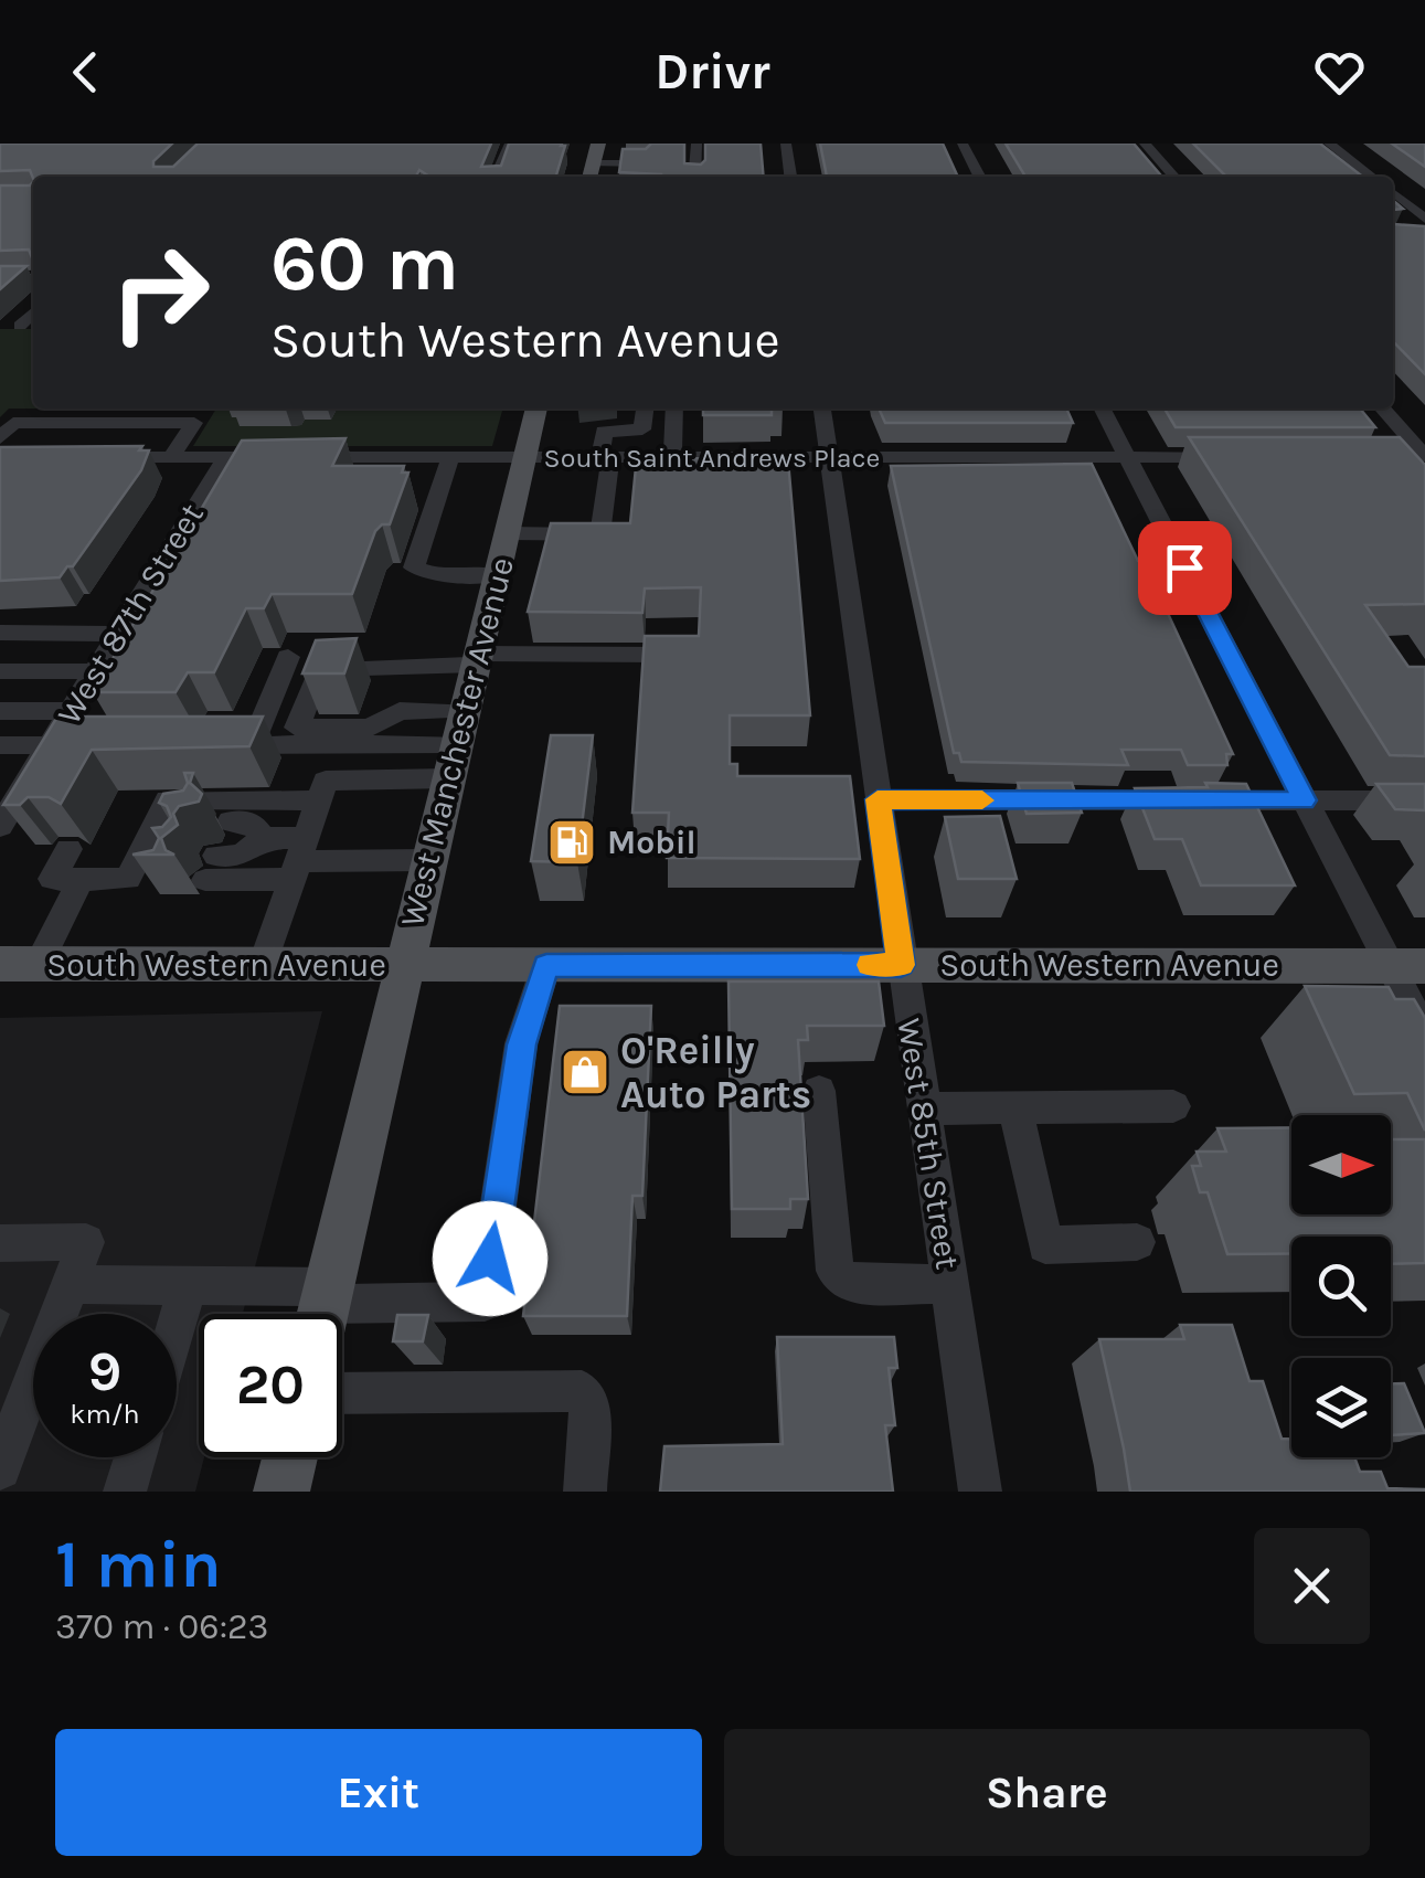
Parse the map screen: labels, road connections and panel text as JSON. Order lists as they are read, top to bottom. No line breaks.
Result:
{"streets":{"main road":["West Manchester Avenue","South Western Avenue"],"street":["South Saint Andrews Place","West 87th Street","West 85th Street"]},"crossings":[["South Saint Andrews Place","West 87th Street"],["South Saint Andrews Place","West Manchester Avenue"],["South Saint Andrews Place","West 85th Street"],["West Manchester Avenue","South Western Avenue"],["South Western Avenue","West 85th Street"]],"places":{"fuel station":["Mobil"],"shop":["O'Reilly Auto Parts"]},"north":"right","page":{"header":"Drivr","turn":["60 m","South Western Avenue"],"speed":"9 km/h","limit":"20","heading":["1 min","370 m · 06:23"],"buttons":["Exit","Share"]}}
